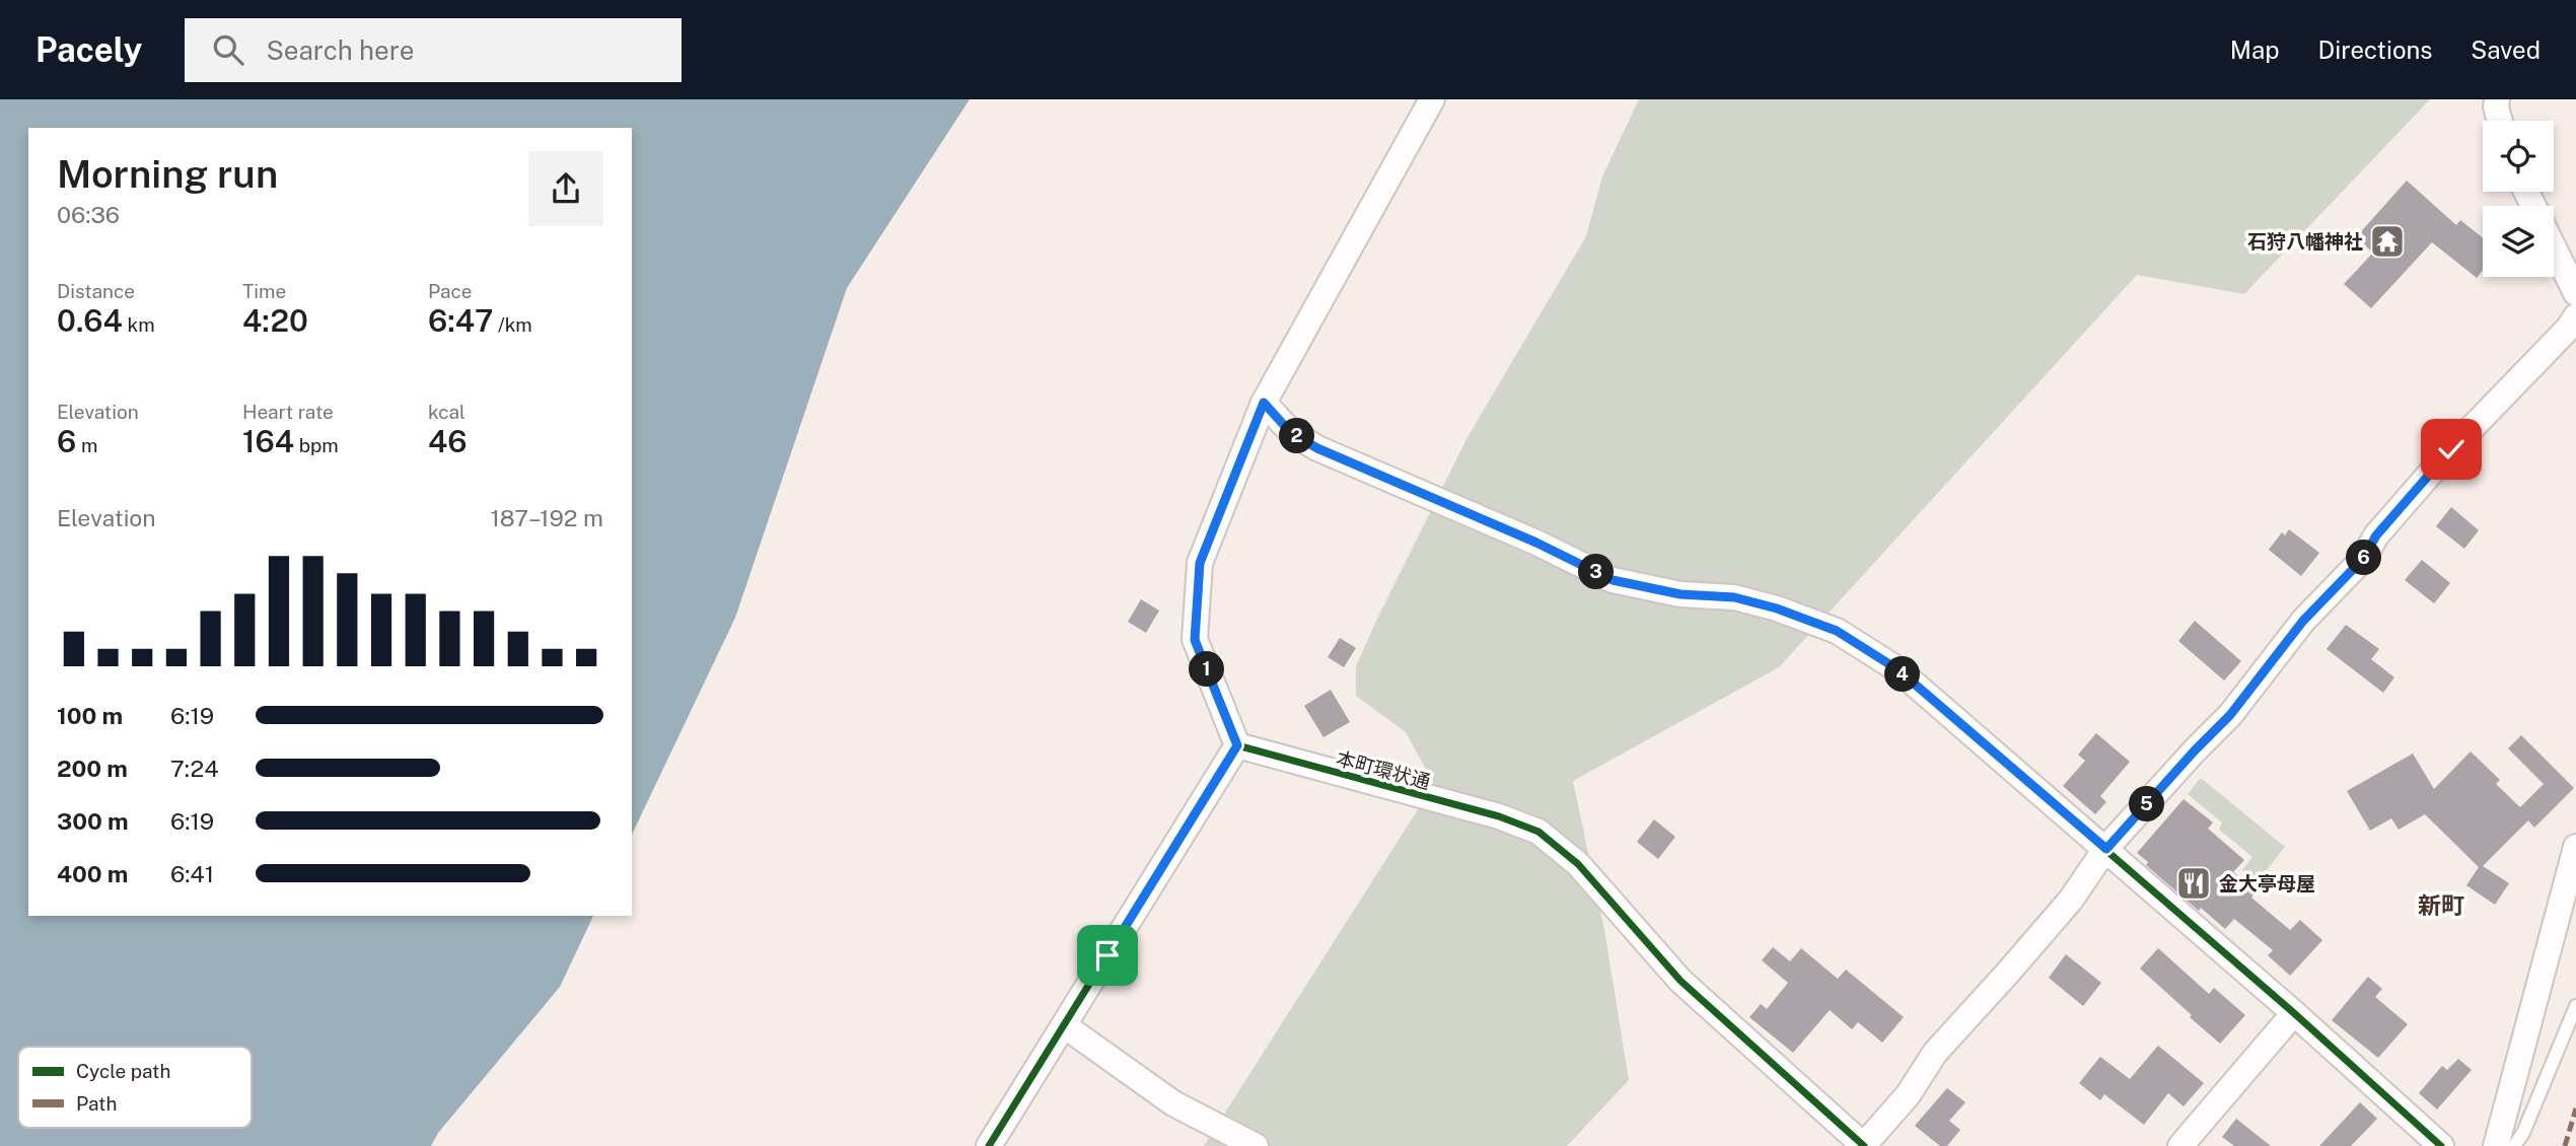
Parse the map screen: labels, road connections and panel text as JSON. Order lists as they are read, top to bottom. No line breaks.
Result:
{"streets":{"street":["本町環状通"]},"districts":["新町"],"places":{"temple":["石狩八幡神社"],"restaurant":["金大亭母屋"]},"legend":["Cycle path","Path"],"page":{"header":"Pacely","search":"Search here","nav":["Map","Directions","Saved"],"heading":["Morning run","06:36"],"stats":[["Distance","0.64 km"],["Time","4:20"],["Pace","6:47 /km"],["Elevation","6 m"],["Heart rate","164 bpm"],["kcal","46"]],"pins":["2","6","3","1","4","5"],"chart":["Elevation","187–192 m"],"list":[{"name":"100 m","note":"6:19"},{"name":"200 m","note":"7:24"},{"name":"300 m","note":"6:19"},{"name":"400 m","note":"6:41"}]}}
